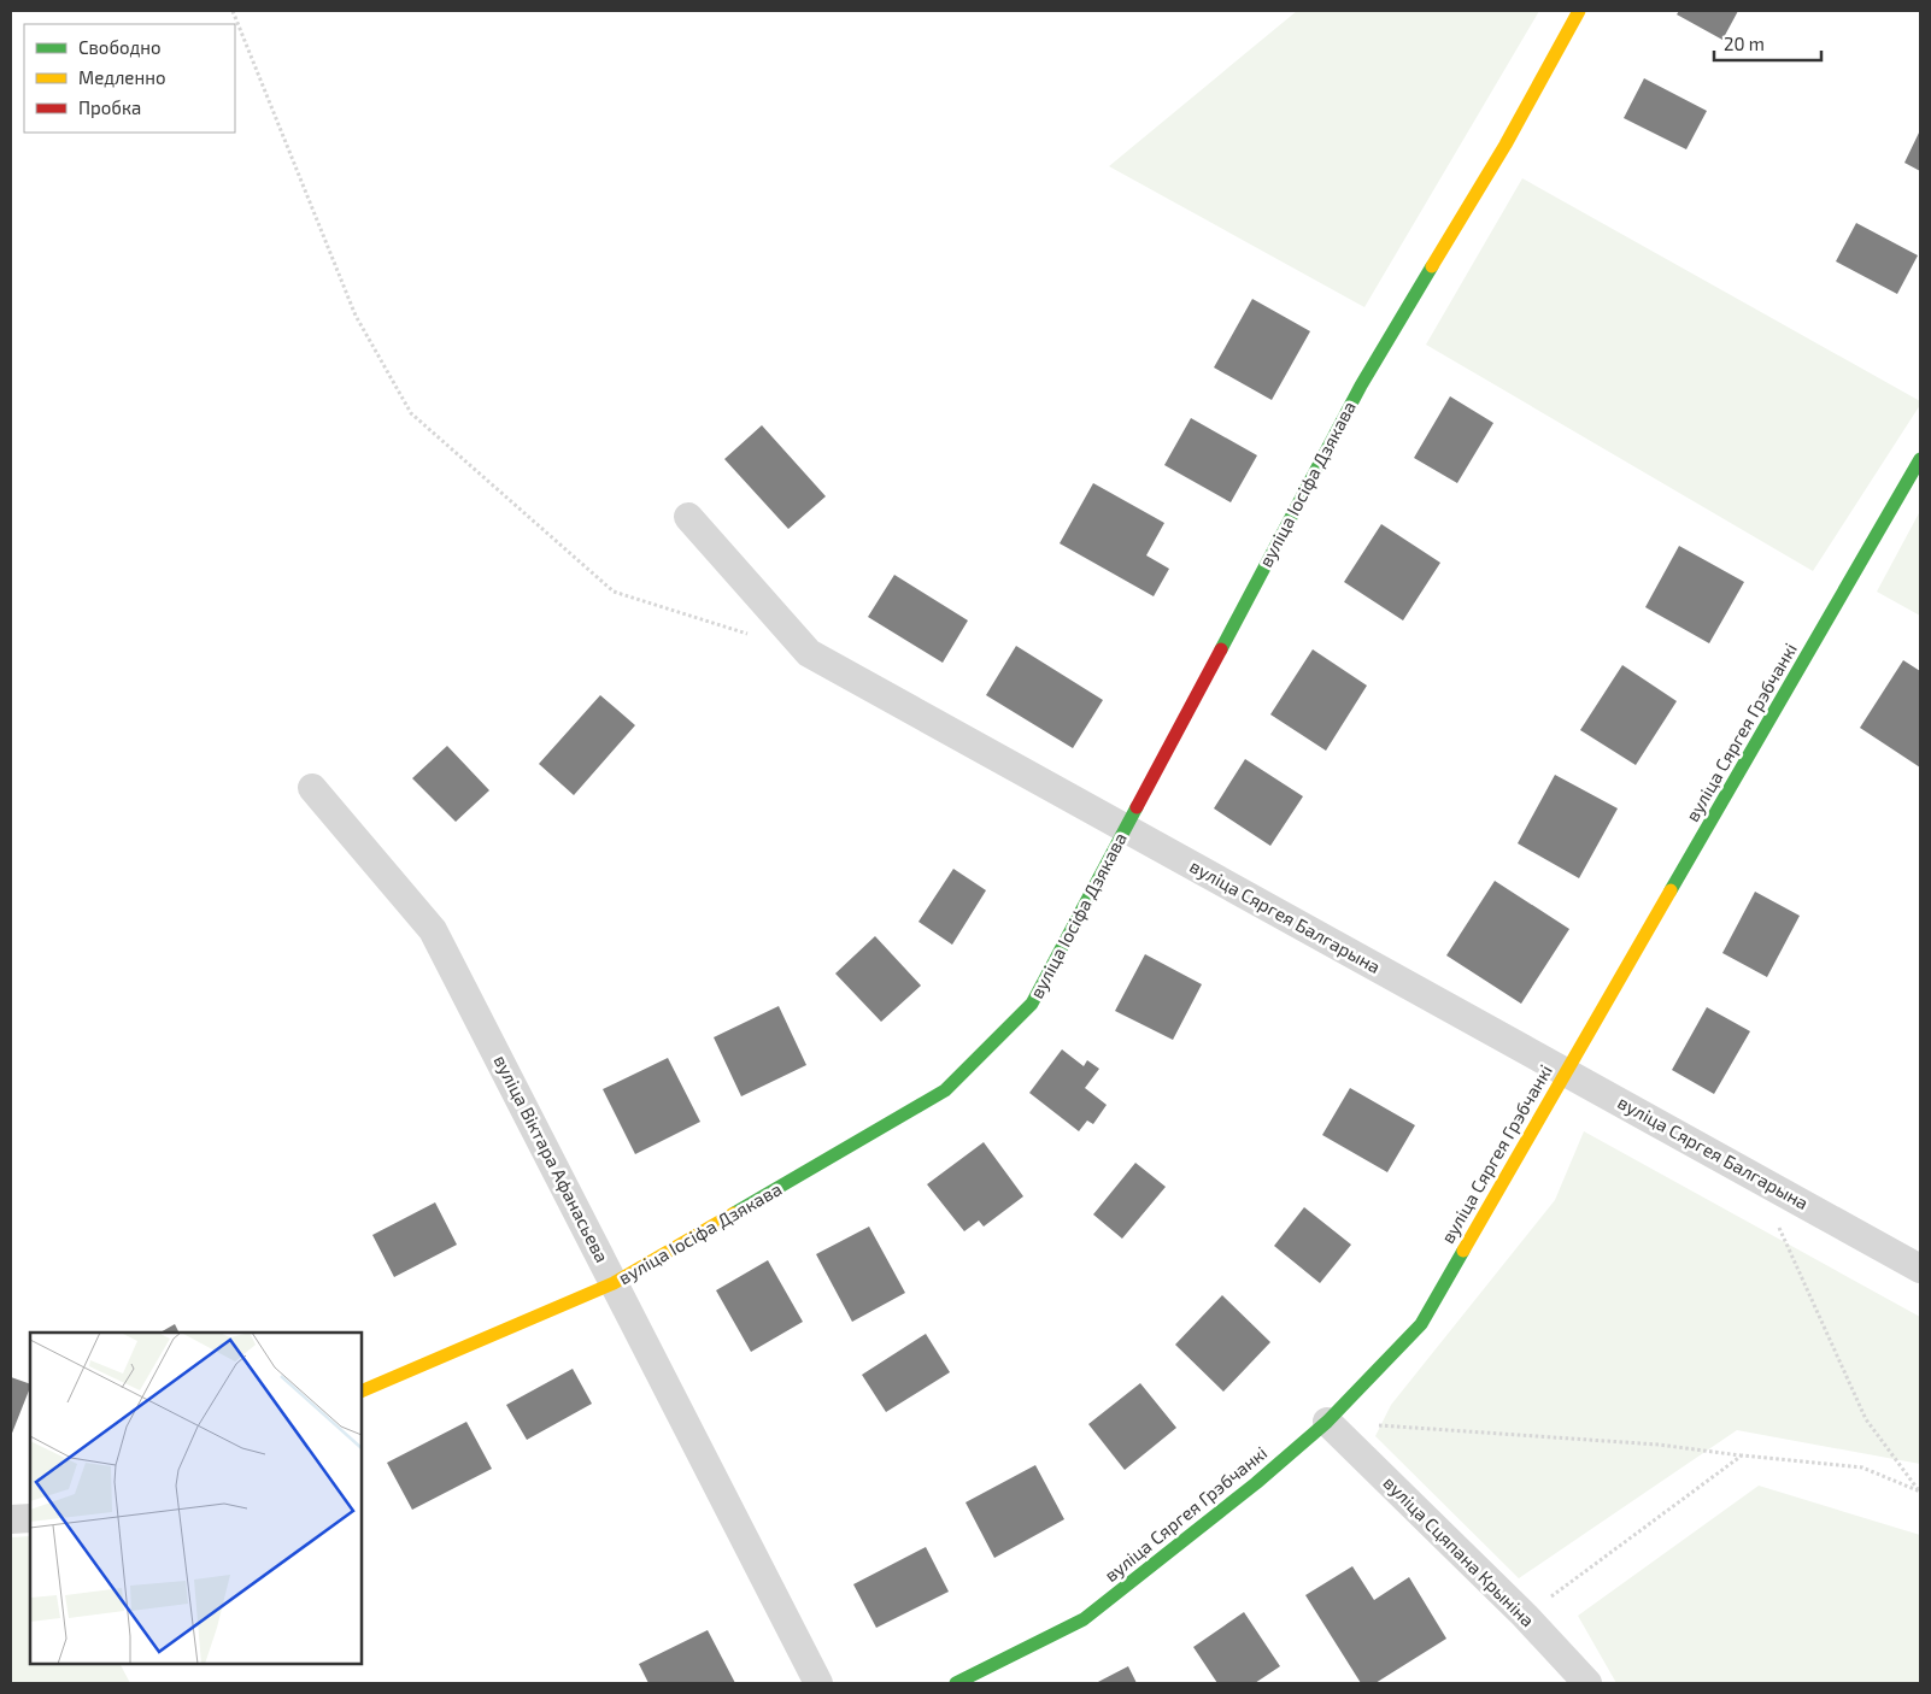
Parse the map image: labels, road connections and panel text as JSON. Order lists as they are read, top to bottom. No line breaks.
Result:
{"streets":{"street":["вуліца Іосіфа Дзякава","вуліца Сяргея Грэбчанкі","вуліца Сяргея Балгарына","вуліца Віктара Афанасьева","вуліца Сцяпана Крыніна"]},"crossings":[["вуліца Іосіфа Дзякава","вуліца Сяргея Балгарына"],["вуліца Іосіфа Дзякава","вуліца Віктара Афанасьева"],["вуліца Сяргея Грэбчанкі","вуліца Сяргея Балгарына"],["вуліца Сяргея Грэбчанкі","вуліца Сцяпана Крыніна"]],"legend":["Свободно","Медленно","Пробка"],"scale_bar":"20 m"}
